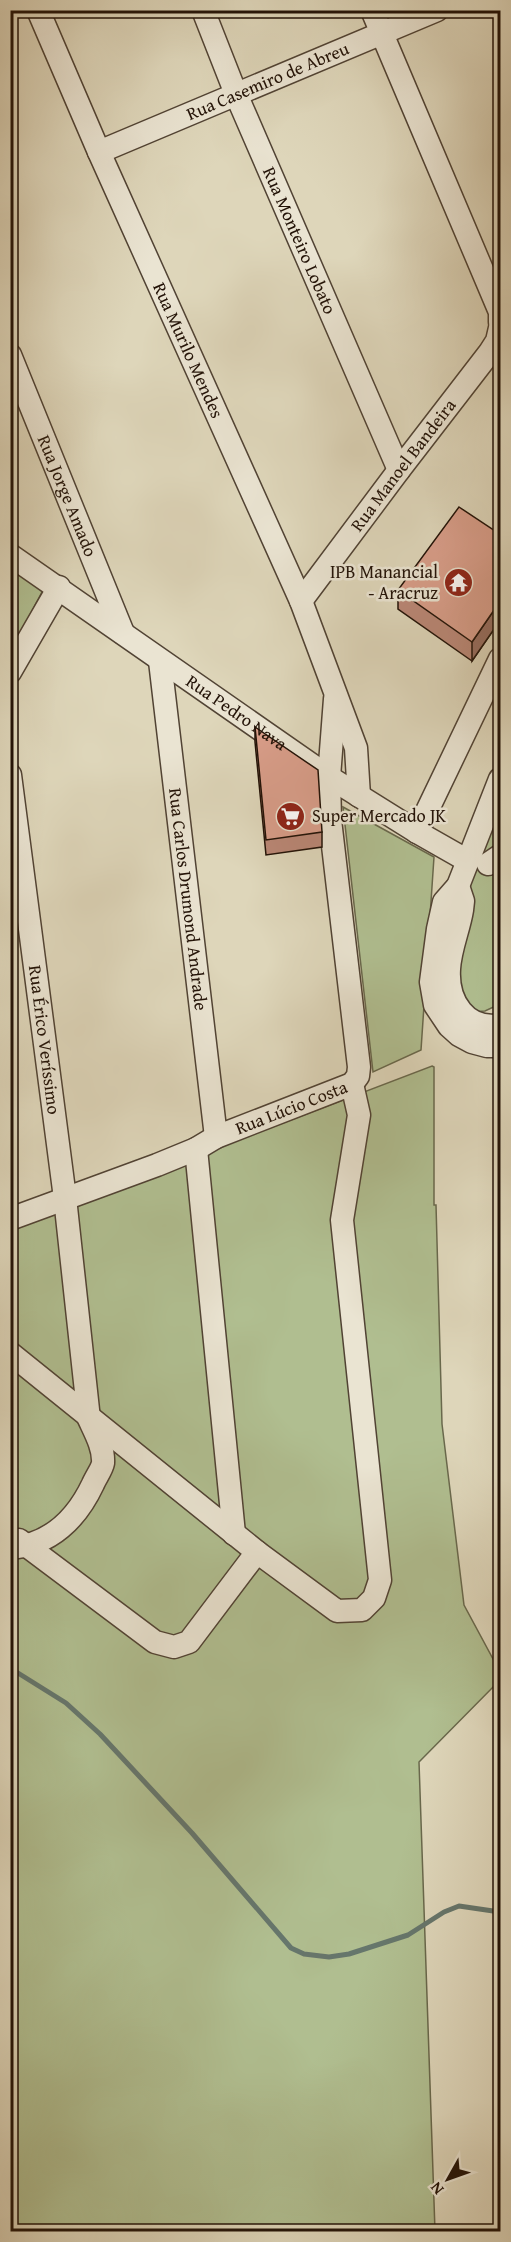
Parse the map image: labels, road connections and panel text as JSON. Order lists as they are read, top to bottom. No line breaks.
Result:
{"streets":{"street":["Rua Casemiro de Abreu","Rua Monteiro Lobato","Rua Murilo Mendes","Rua Manoel Bandeira","Rua Jorge Amado","Rua Pedro Nava","Rua Carlos Drumond Andrade","Rua Érico Veríssimo","Rua Lúcio Costa"]},"crossings":[["Rua Casemiro de Abreu","Rua Monteiro Lobato"],["Rua Casemiro de Abreu","Rua Murilo Mendes"],["Rua Monteiro Lobato","Rua Manoel Bandeira"],["Rua Murilo Mendes","Rua Manoel Bandeira"],["Rua Murilo Mendes","Rua Pedro Nava"],["Rua Murilo Mendes","Rua Lúcio Costa"],["Rua Jorge Amado","Rua Pedro Nava"],["Rua Pedro Nava","Rua Carlos Drumond Andrade"],["Rua Pedro Nava","Rua Lúcio Costa"],["Rua Carlos Drumond Andrade","Rua Lúcio Costa"],["Rua Érico Veríssimo","Rua Lúcio Costa"]],"places":{"temple":["IPB Manancial - Aracruz"],"supermarket":["Super Mercado JK"]},"north":"bottom left"}
